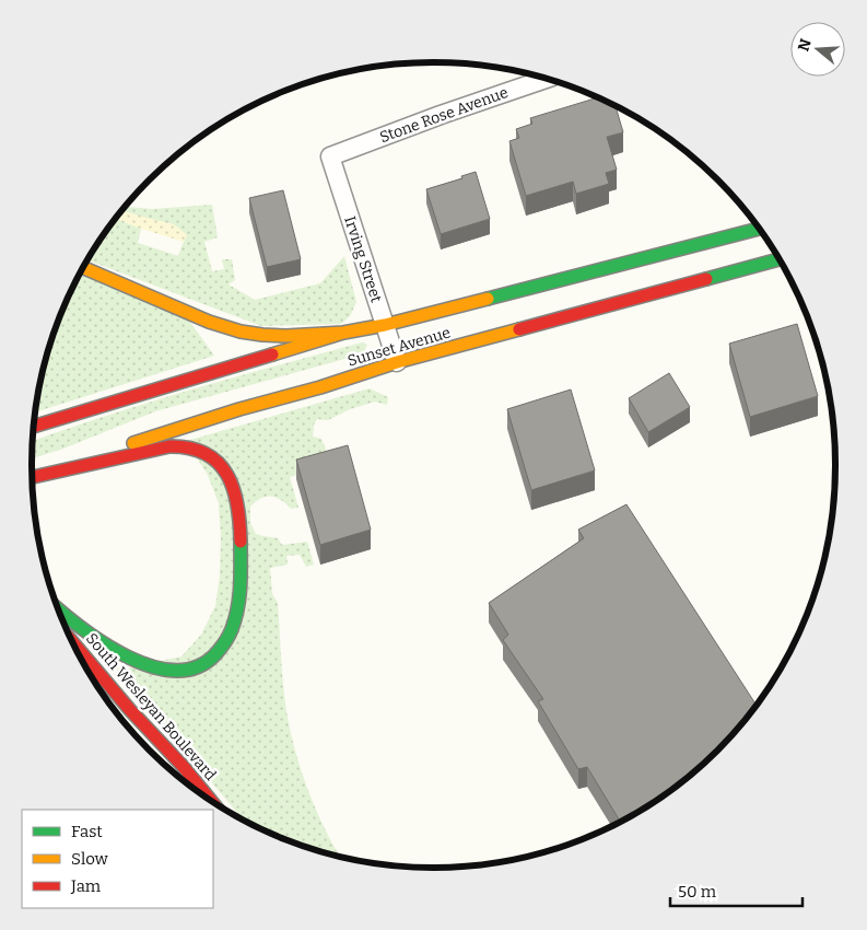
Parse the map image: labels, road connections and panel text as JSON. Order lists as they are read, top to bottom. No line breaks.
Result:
{"streets":{"main road":["Sunset Avenue","South Wesleyan Boulevard"],"street":["Stone Rose Avenue","Irving Street"]},"crossings":[["Stone Rose Avenue","Irving Street"],["Irving Street","Sunset Avenue"]],"legend":["Fast","Slow","Jam"],"scale_bar":"50 m","north":"left"}
